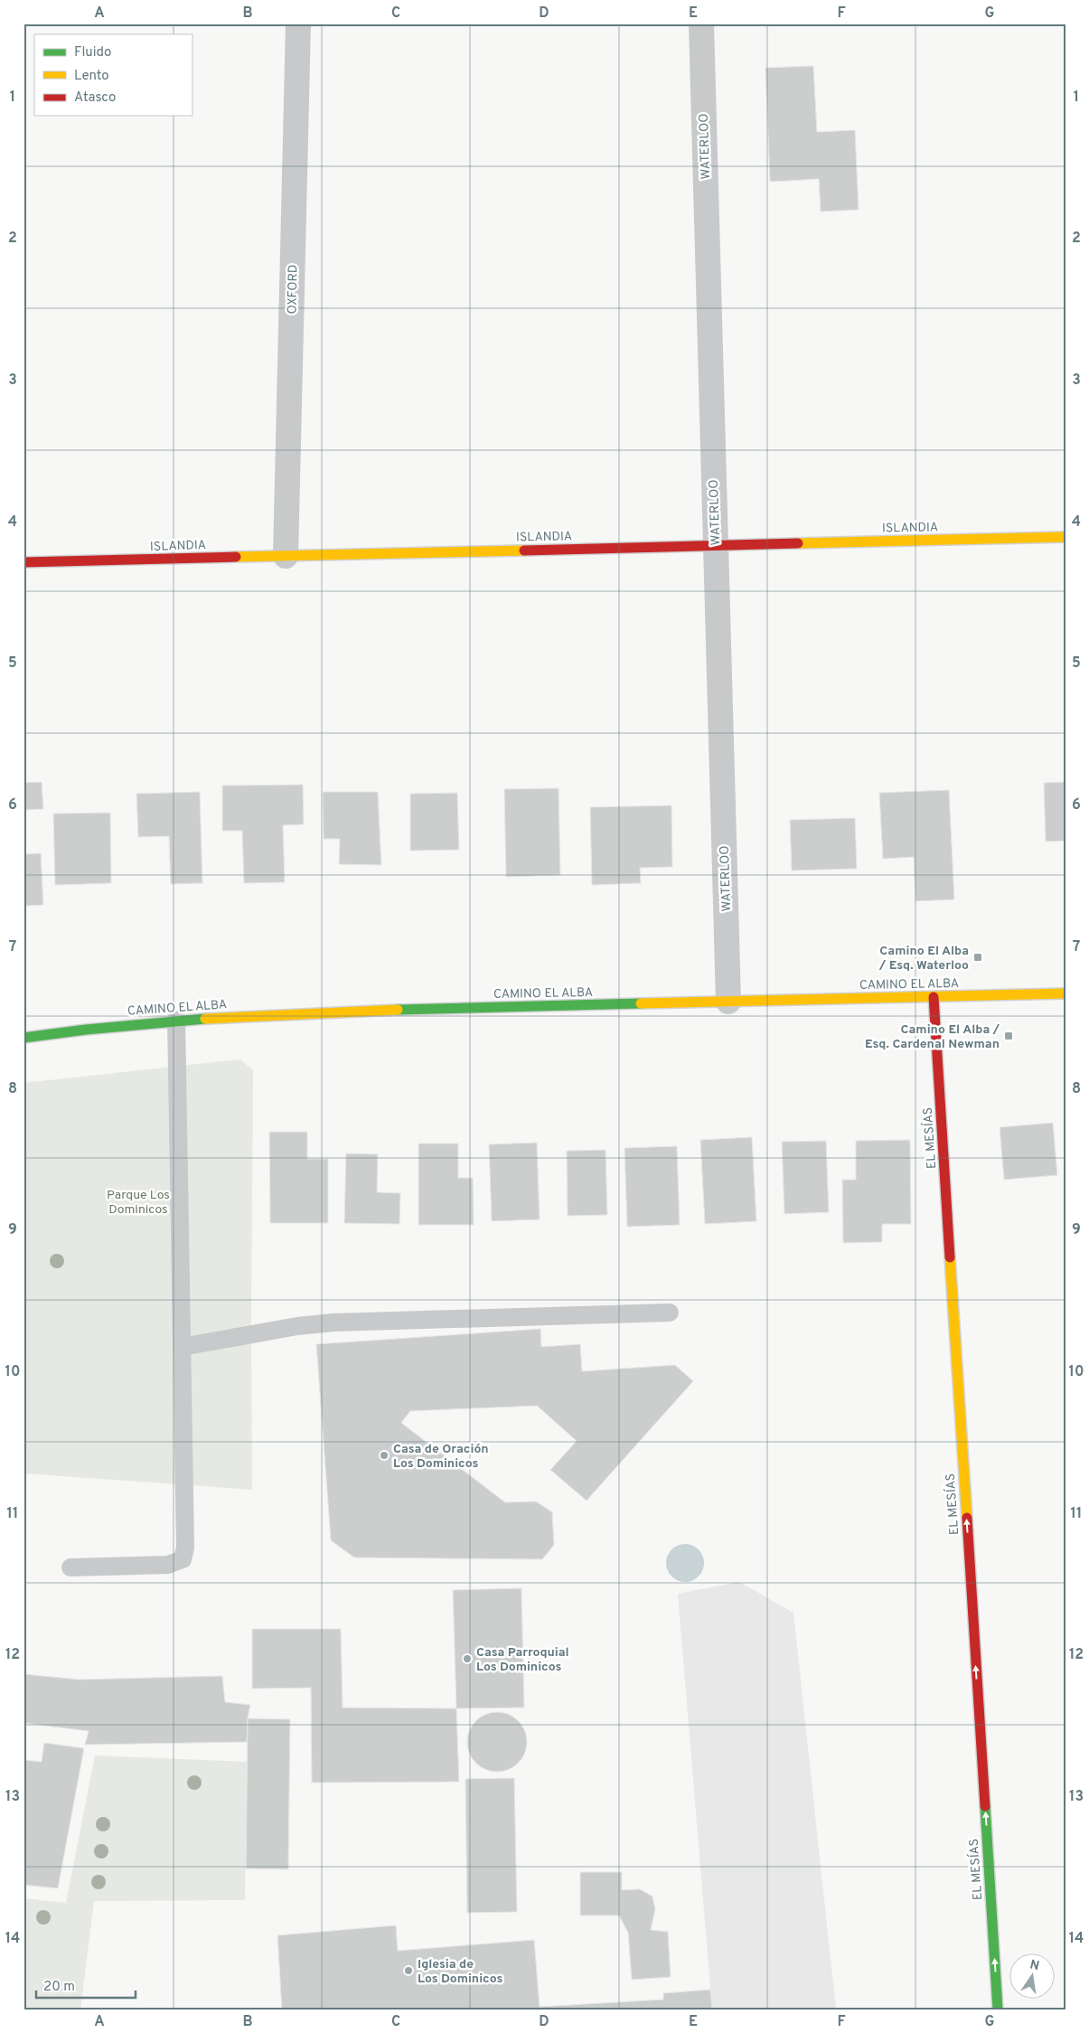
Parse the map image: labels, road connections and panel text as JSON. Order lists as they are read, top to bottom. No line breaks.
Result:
{"streets":{"street":["WATERLOO","OXFORD","ISLANDIA","CAMINO EL ALBA","EL MESÍAS"]},"crossings":[["WATERLOO","ISLANDIA"],["WATERLOO","CAMINO EL ALBA"],["OXFORD","ISLANDIA"],["CAMINO EL ALBA","EL MESÍAS"]],"one_way":["EL MESÍAS"],"parks":["Parque Los Dominicos"],"places":{"transit":["Camino El Alba / Esq. Waterloo","Camino El Alba / Esq. Cardenal Newman"],"other":["Casa de Oración Los Dominicos","Casa Parroquial Los Dominicos","Iglesia de Los Dominicos"]},"legend":["Fluido","Lento","Atasco"],"scale_bar":"20 m","north":"top","grid":{"columns":["A","B","C","D","E","F","G"],"rows":["1","2","3","4","5","6","7","8","9","10","11","12","13","14"]}}
